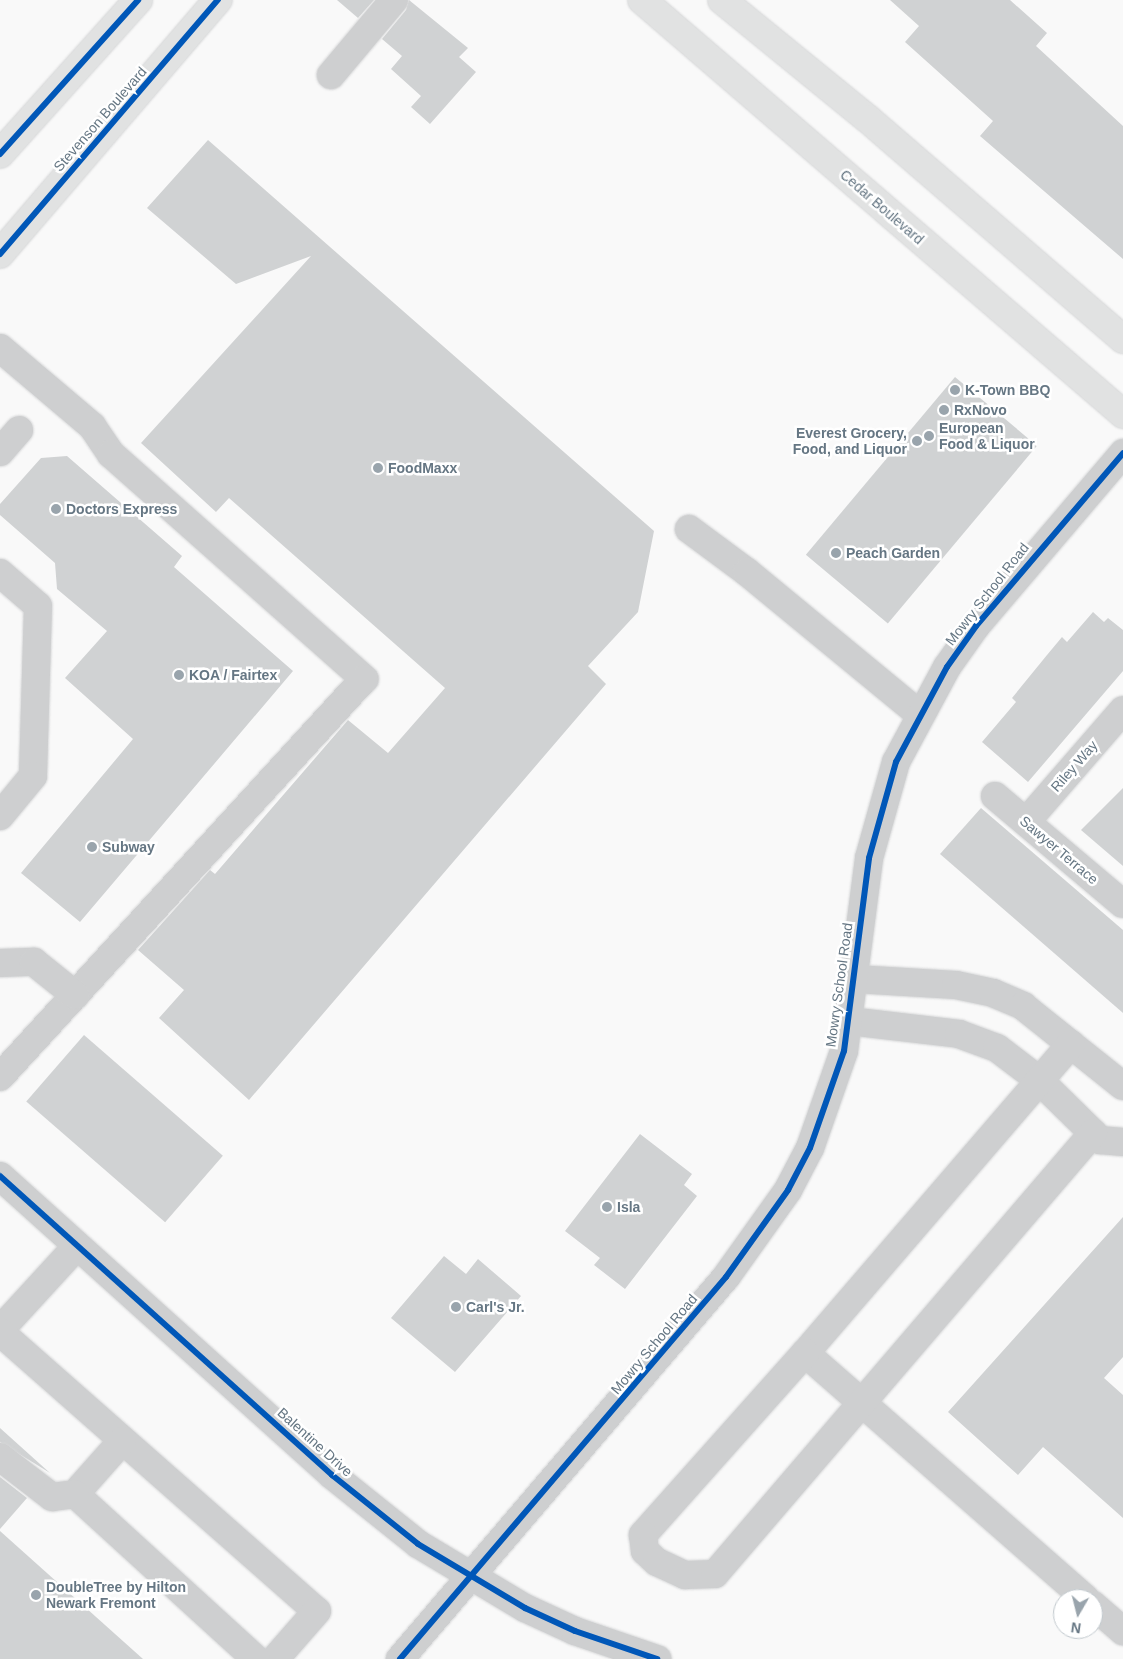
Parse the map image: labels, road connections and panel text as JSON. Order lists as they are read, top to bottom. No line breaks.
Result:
{"streets":{"main road":["Stevenson Boulevard","Cedar Boulevard"],"street":["Mowry School Road","Riley Way","Sawyer Terrace","Balentine Drive"]},"crossings":[["Mowry School Road","Balentine Drive"],["Riley Way","Sawyer Terrace"]],"places":["K-Town BBQ","RxNovo","European Food & Liquor","Everest Grocery, Food, and Liquor","FoodMaxx","Doctors Express","Peach Garden","KOA / Fairtex","Subway","Isla","Carl's Jr.","DoubleTree by Hilton Newark Fremont"],"north":"bottom"}
